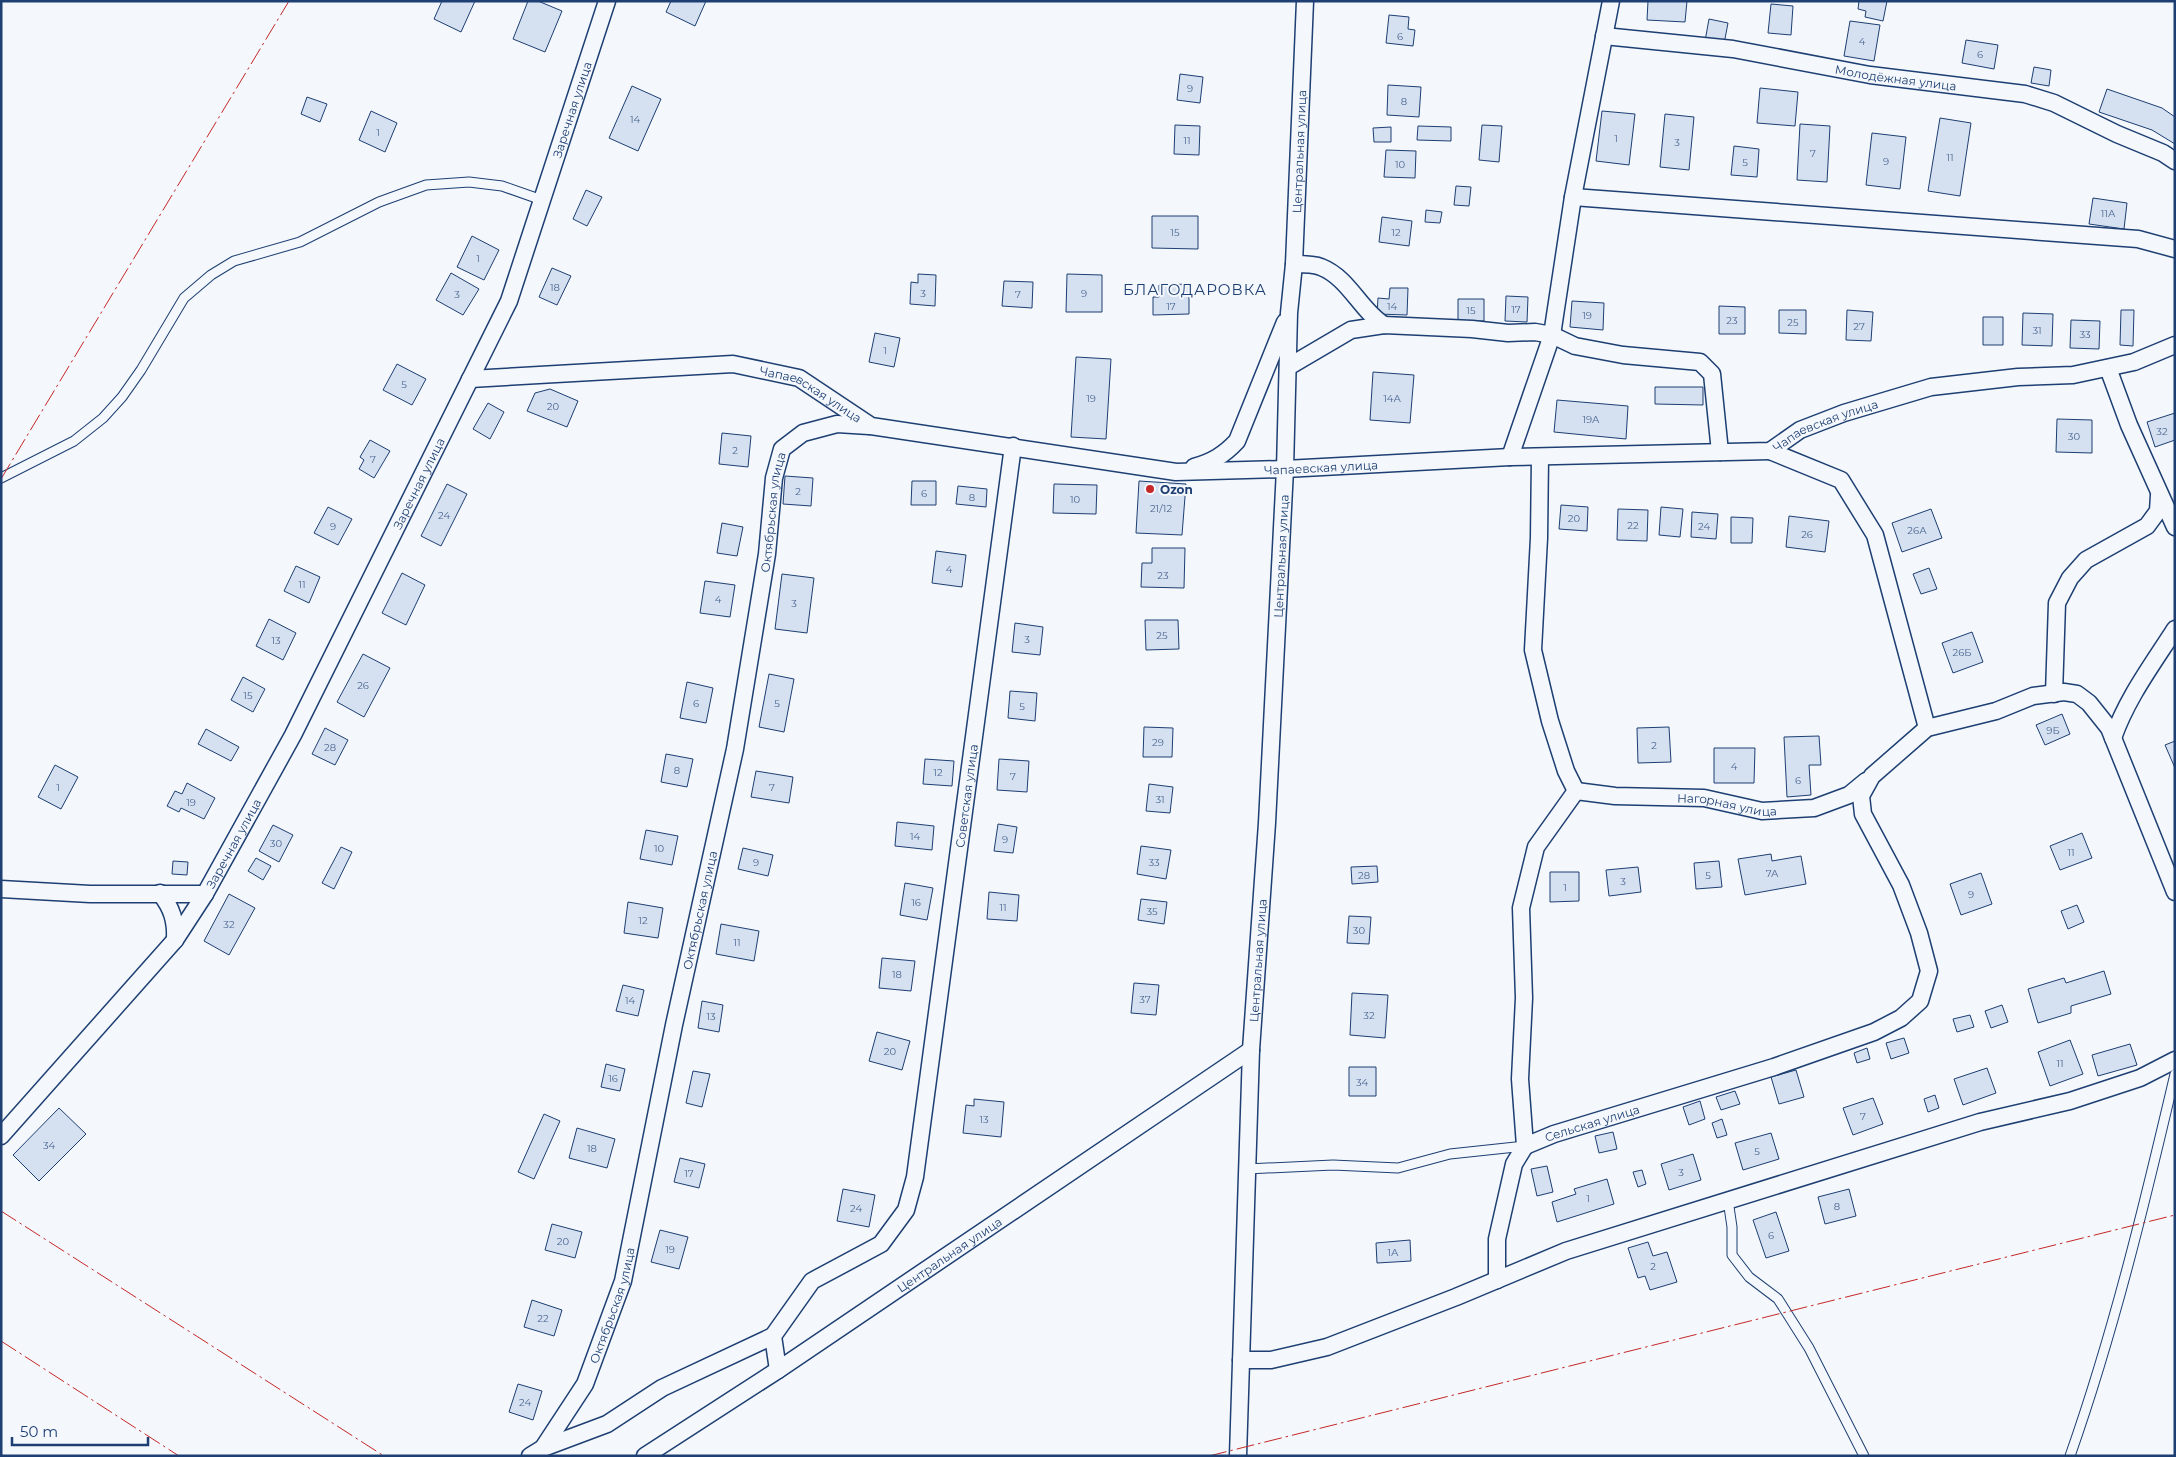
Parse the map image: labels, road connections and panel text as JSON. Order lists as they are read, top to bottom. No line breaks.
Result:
{"streets":{"street":["Молодёжная улица","Заречная улица","Центральная улица","Чапаевская улица","Октябрьская улица","Советская улица","Нагорная улица","Сельская улица"]},"crossings":[["Заречная улица","Чапаевская улица"],["Центральная улица","Чапаевская улица"],["Центральная улица","Сельская улица"],["Чапаевская улица","Октябрьская улица"],["Чапаевская улица","Советская улица"],["Нагорная улица","Сельская улица"]],"districts":["БЛАГОДАРОВКА"],"places":["Ozon"],"house_numbers":["6","4","6","9","8","14","1","1","11","3","7","11","9","5","10","11А","15","12","1","18","3","9","3","7","17","14","17","15","19","23","25","27","31","33","1","5","19","14А","20","19А","32","30","2","7","2","6","8","10","21/12","24","20","22","9","24","26А","26","4","23","11","4","3","25","3","13","26Б","26","15","6","5","5","9Б","29","2","28","4","8","12","7","6","1","7","31","19","14","9","30","10","11","9","33","7А","28","5","3","1","9","16","11","35","12","32","30","11","18","37","14","32","13","20","11","16","34","7","13","34","18","5","3","17","1","8","24","6","20","19","1А","2","22","24"],"scale_bar":"50 m"}
